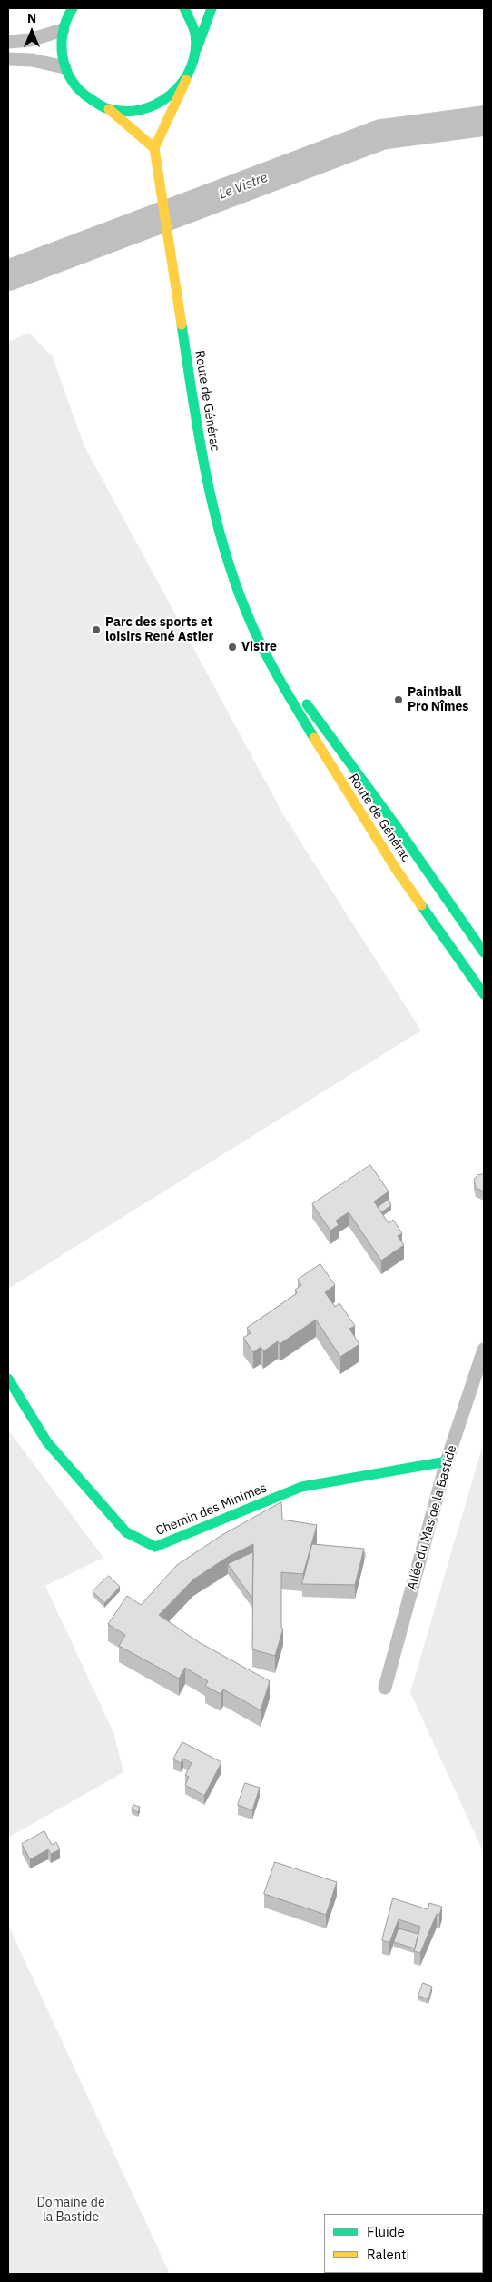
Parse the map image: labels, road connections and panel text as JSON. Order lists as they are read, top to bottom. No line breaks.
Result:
{"streets":{"street":["Route de Générac","Chemin des Minimes","Allée du Mas de la Bastide"]},"crossings":[["Chemin des Minimes","Allée du Mas de la Bastide"]],"water":["Le Vistre"],"parks":["Domaine de la Bastide"],"places":["Parc des sports et loisirs René Astier","Vistre","Paintball Pro Nîmes"],"legend":["Fluide","Ralenti"],"north":"top"}
